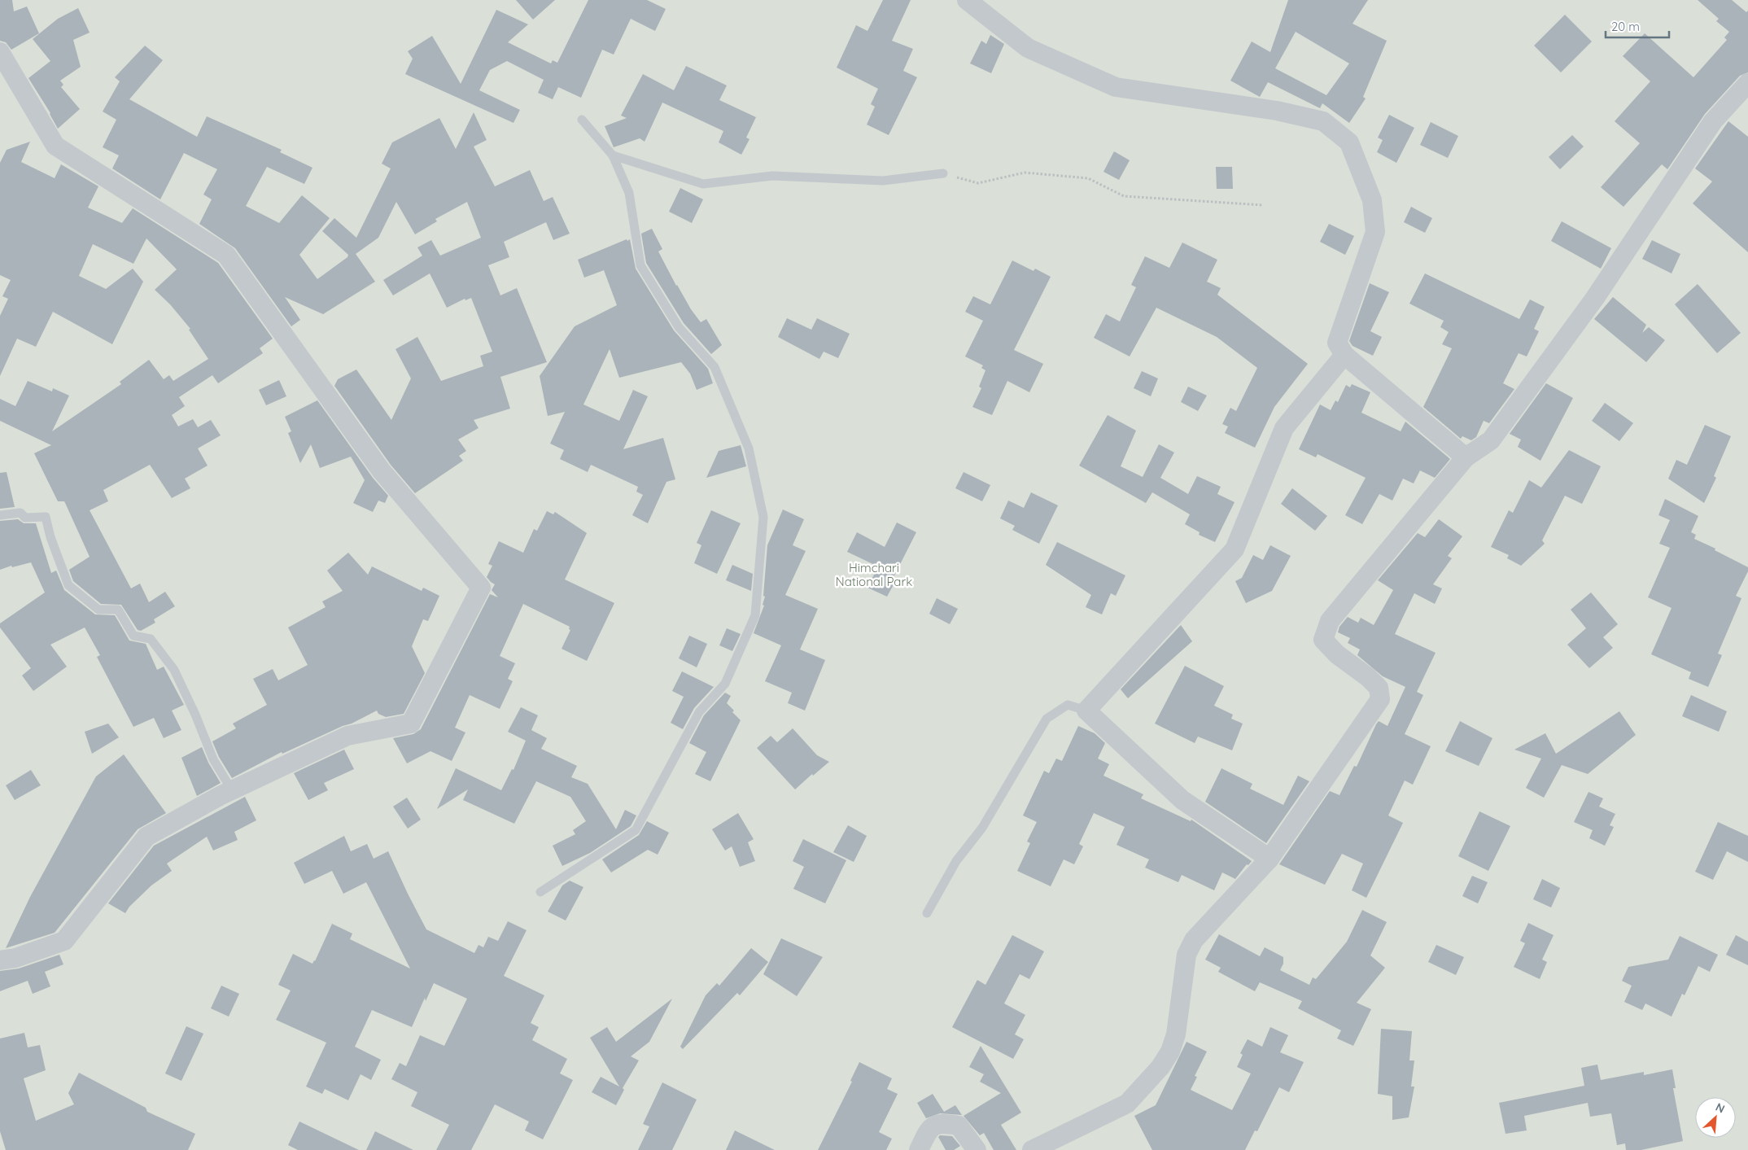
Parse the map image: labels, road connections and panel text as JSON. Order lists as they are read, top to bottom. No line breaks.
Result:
{"parks":["Himchari National Park"],"scale_bar":"20 m","north":"top right"}
